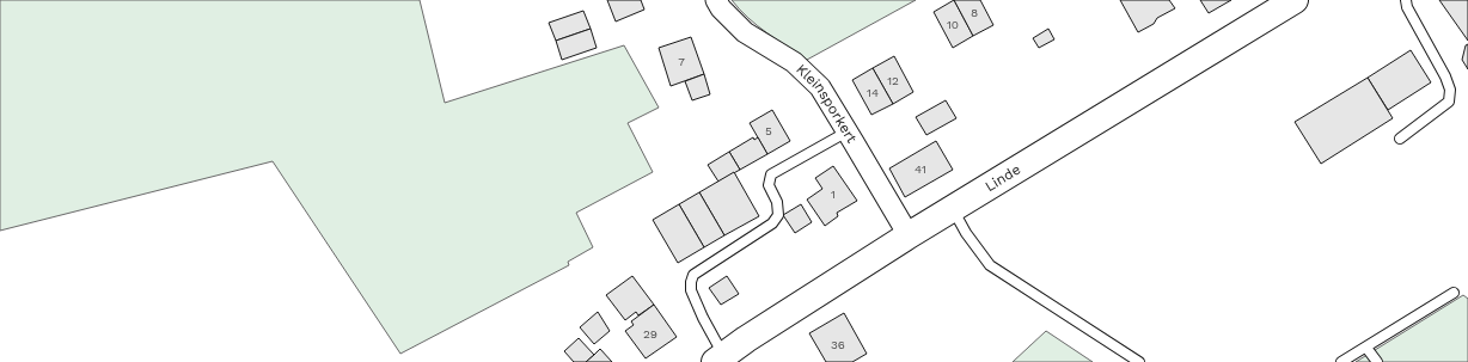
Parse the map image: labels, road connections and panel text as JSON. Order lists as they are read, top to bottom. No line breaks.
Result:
{"streets":{"main road":["Linde"],"street":["Kleinsporkert"]},"crossings":[["Kleinsporkert","Linde"]],"house_numbers":["8","10","7","12","14","5","41","1","29","36"]}
